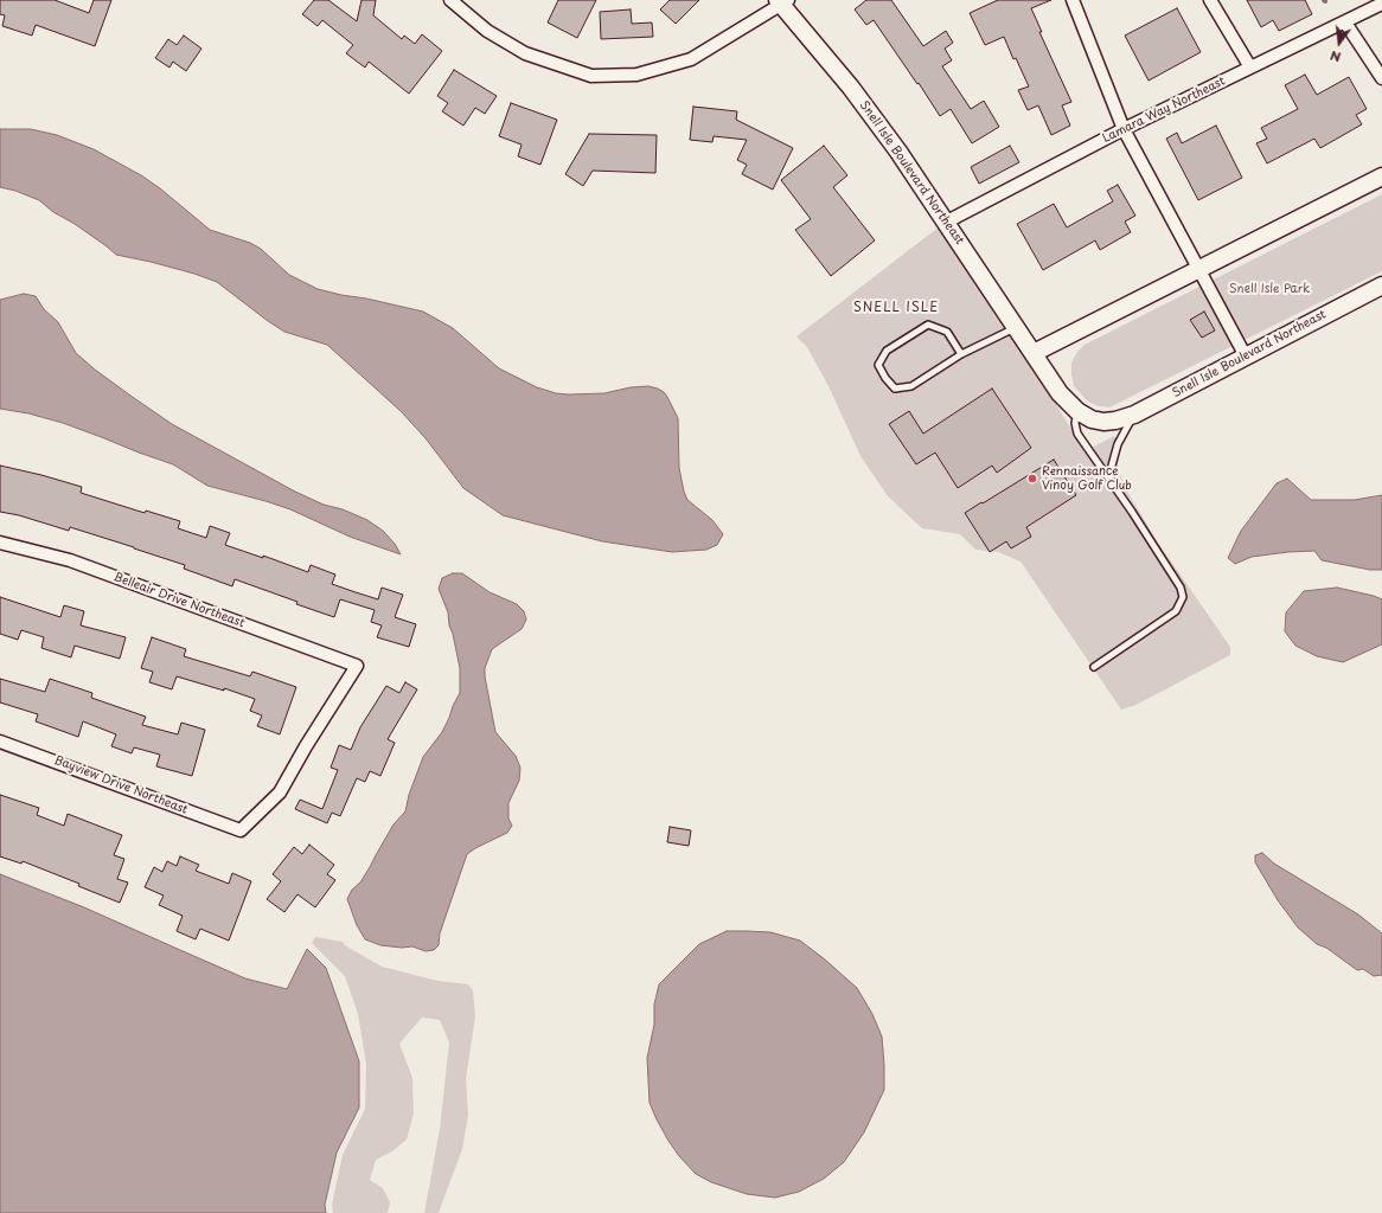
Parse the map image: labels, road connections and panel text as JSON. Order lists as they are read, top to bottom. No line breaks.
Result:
{"streets":{"street":["Lamara Way Northeast","Snell Isle Boulevard Northeast","Belleair Drive Northeast","Bayview Drive Northeast"]},"crossings":[["Lamara Way Northeast","Snell Isle Boulevard Northeast"],["Belleair Drive Northeast","Bayview Drive Northeast"]],"districts":["SNELL ISLE"],"parks":["Snell Isle Park"],"places":["Rennaissance Vinoy Golf Club"],"north":"bottom"}
